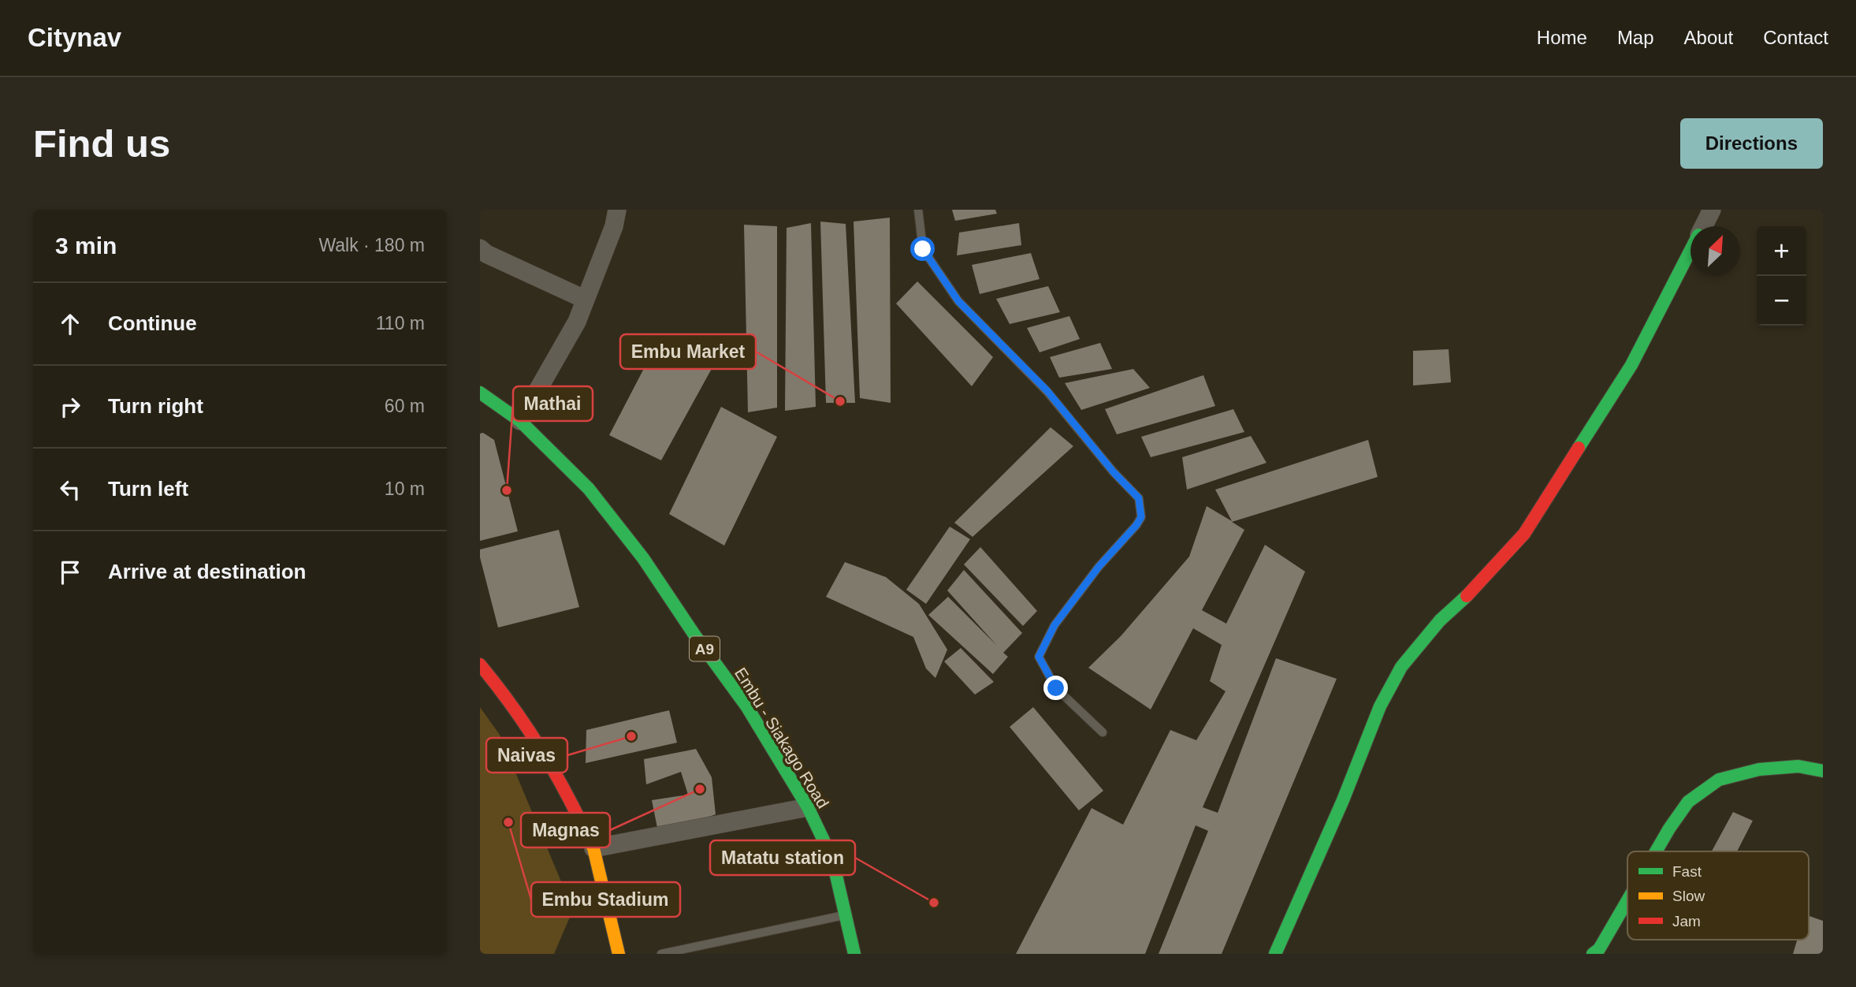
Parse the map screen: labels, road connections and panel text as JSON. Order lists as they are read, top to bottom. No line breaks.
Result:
{"streets":{"main road":["A9","Embu - Siakago Road"]},"places":["Embu Market","Mathai","Naivas","Magnas","Embu Stadium","Matatu station"],"legend":["Fast","Slow","Jam"],"north":"top right","page":{"header":"Citynav","nav":["Home","Map","About","Contact"],"buttons":"Directions","title":"Find us","heading":["3 min","Walk · 180 m"],"map_buttons":["+","−"],"list":[["Continue","110 m"],["Turn right","60 m"],["Turn left","10 m"],"Arrive at destination"]}}
